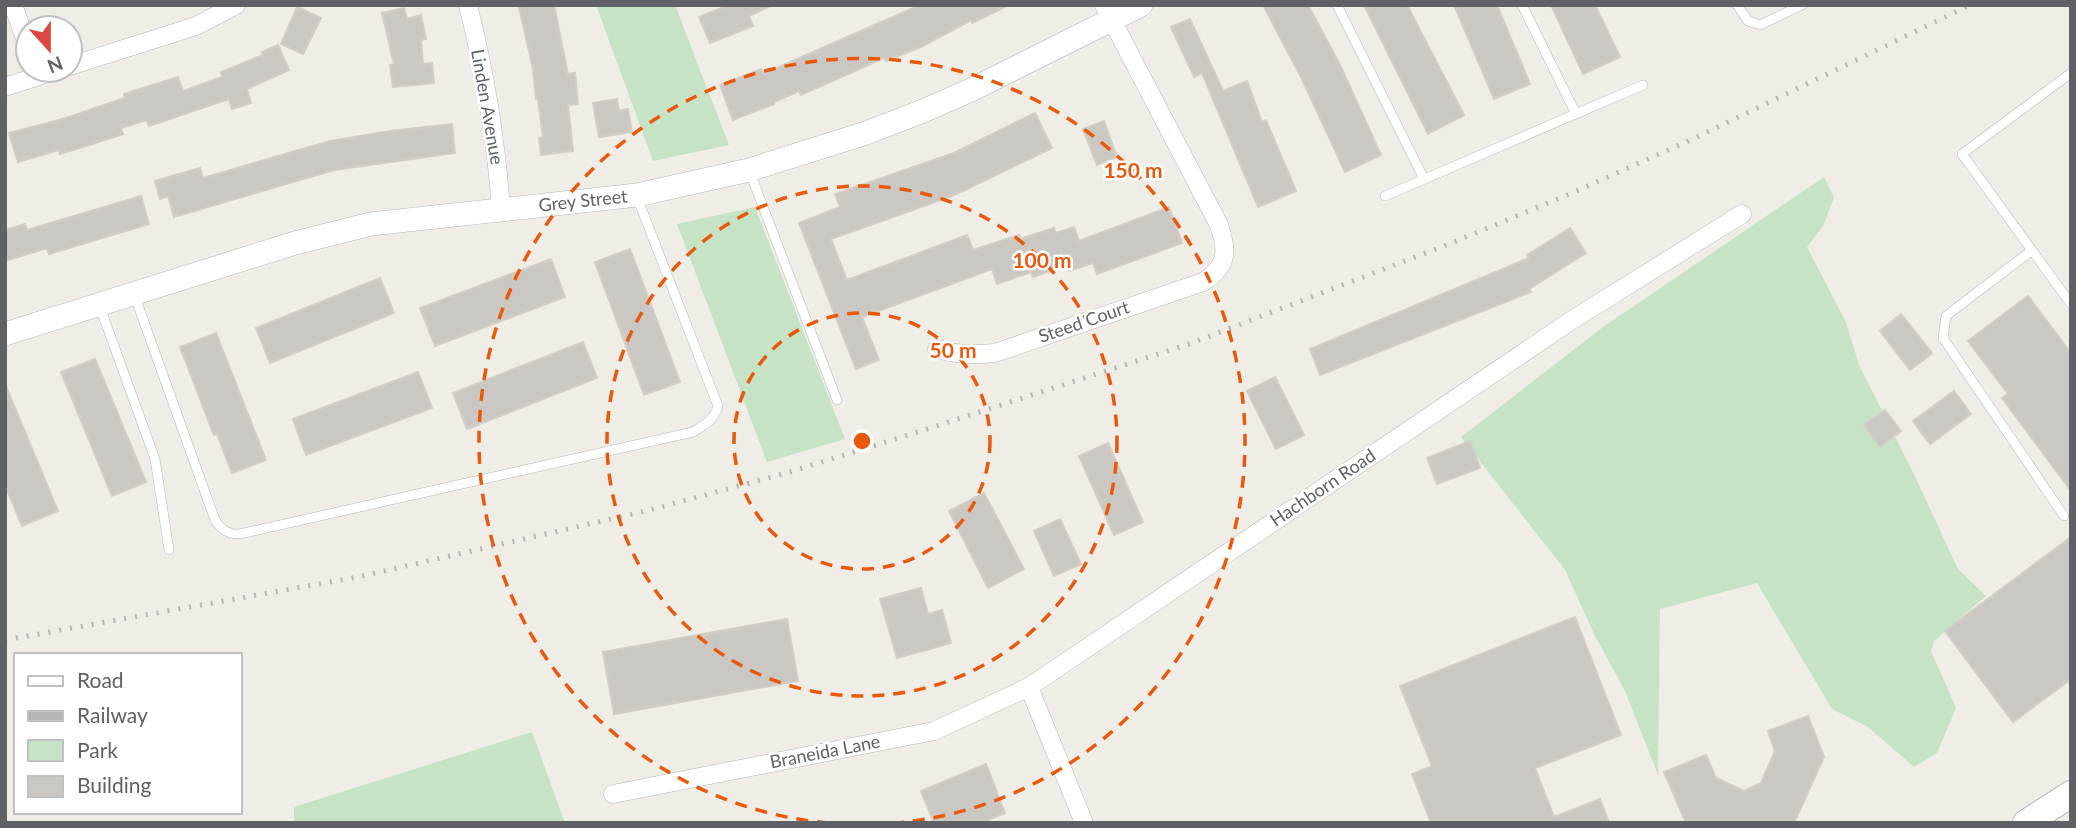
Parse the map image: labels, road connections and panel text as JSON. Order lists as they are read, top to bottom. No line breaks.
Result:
{"streets":{"street":["Linden Avenue","Grey Street","Steed Court","Hachborn Road","Braneida Lane"]},"crossings":[["Linden Avenue","Grey Street"],["Grey Street","Steed Court"],["Hachborn Road","Braneida Lane"]],"legend":["Road","Railway","Park","Building"],"north":"bottom","rings":["150 m","100 m","50 m"]}
